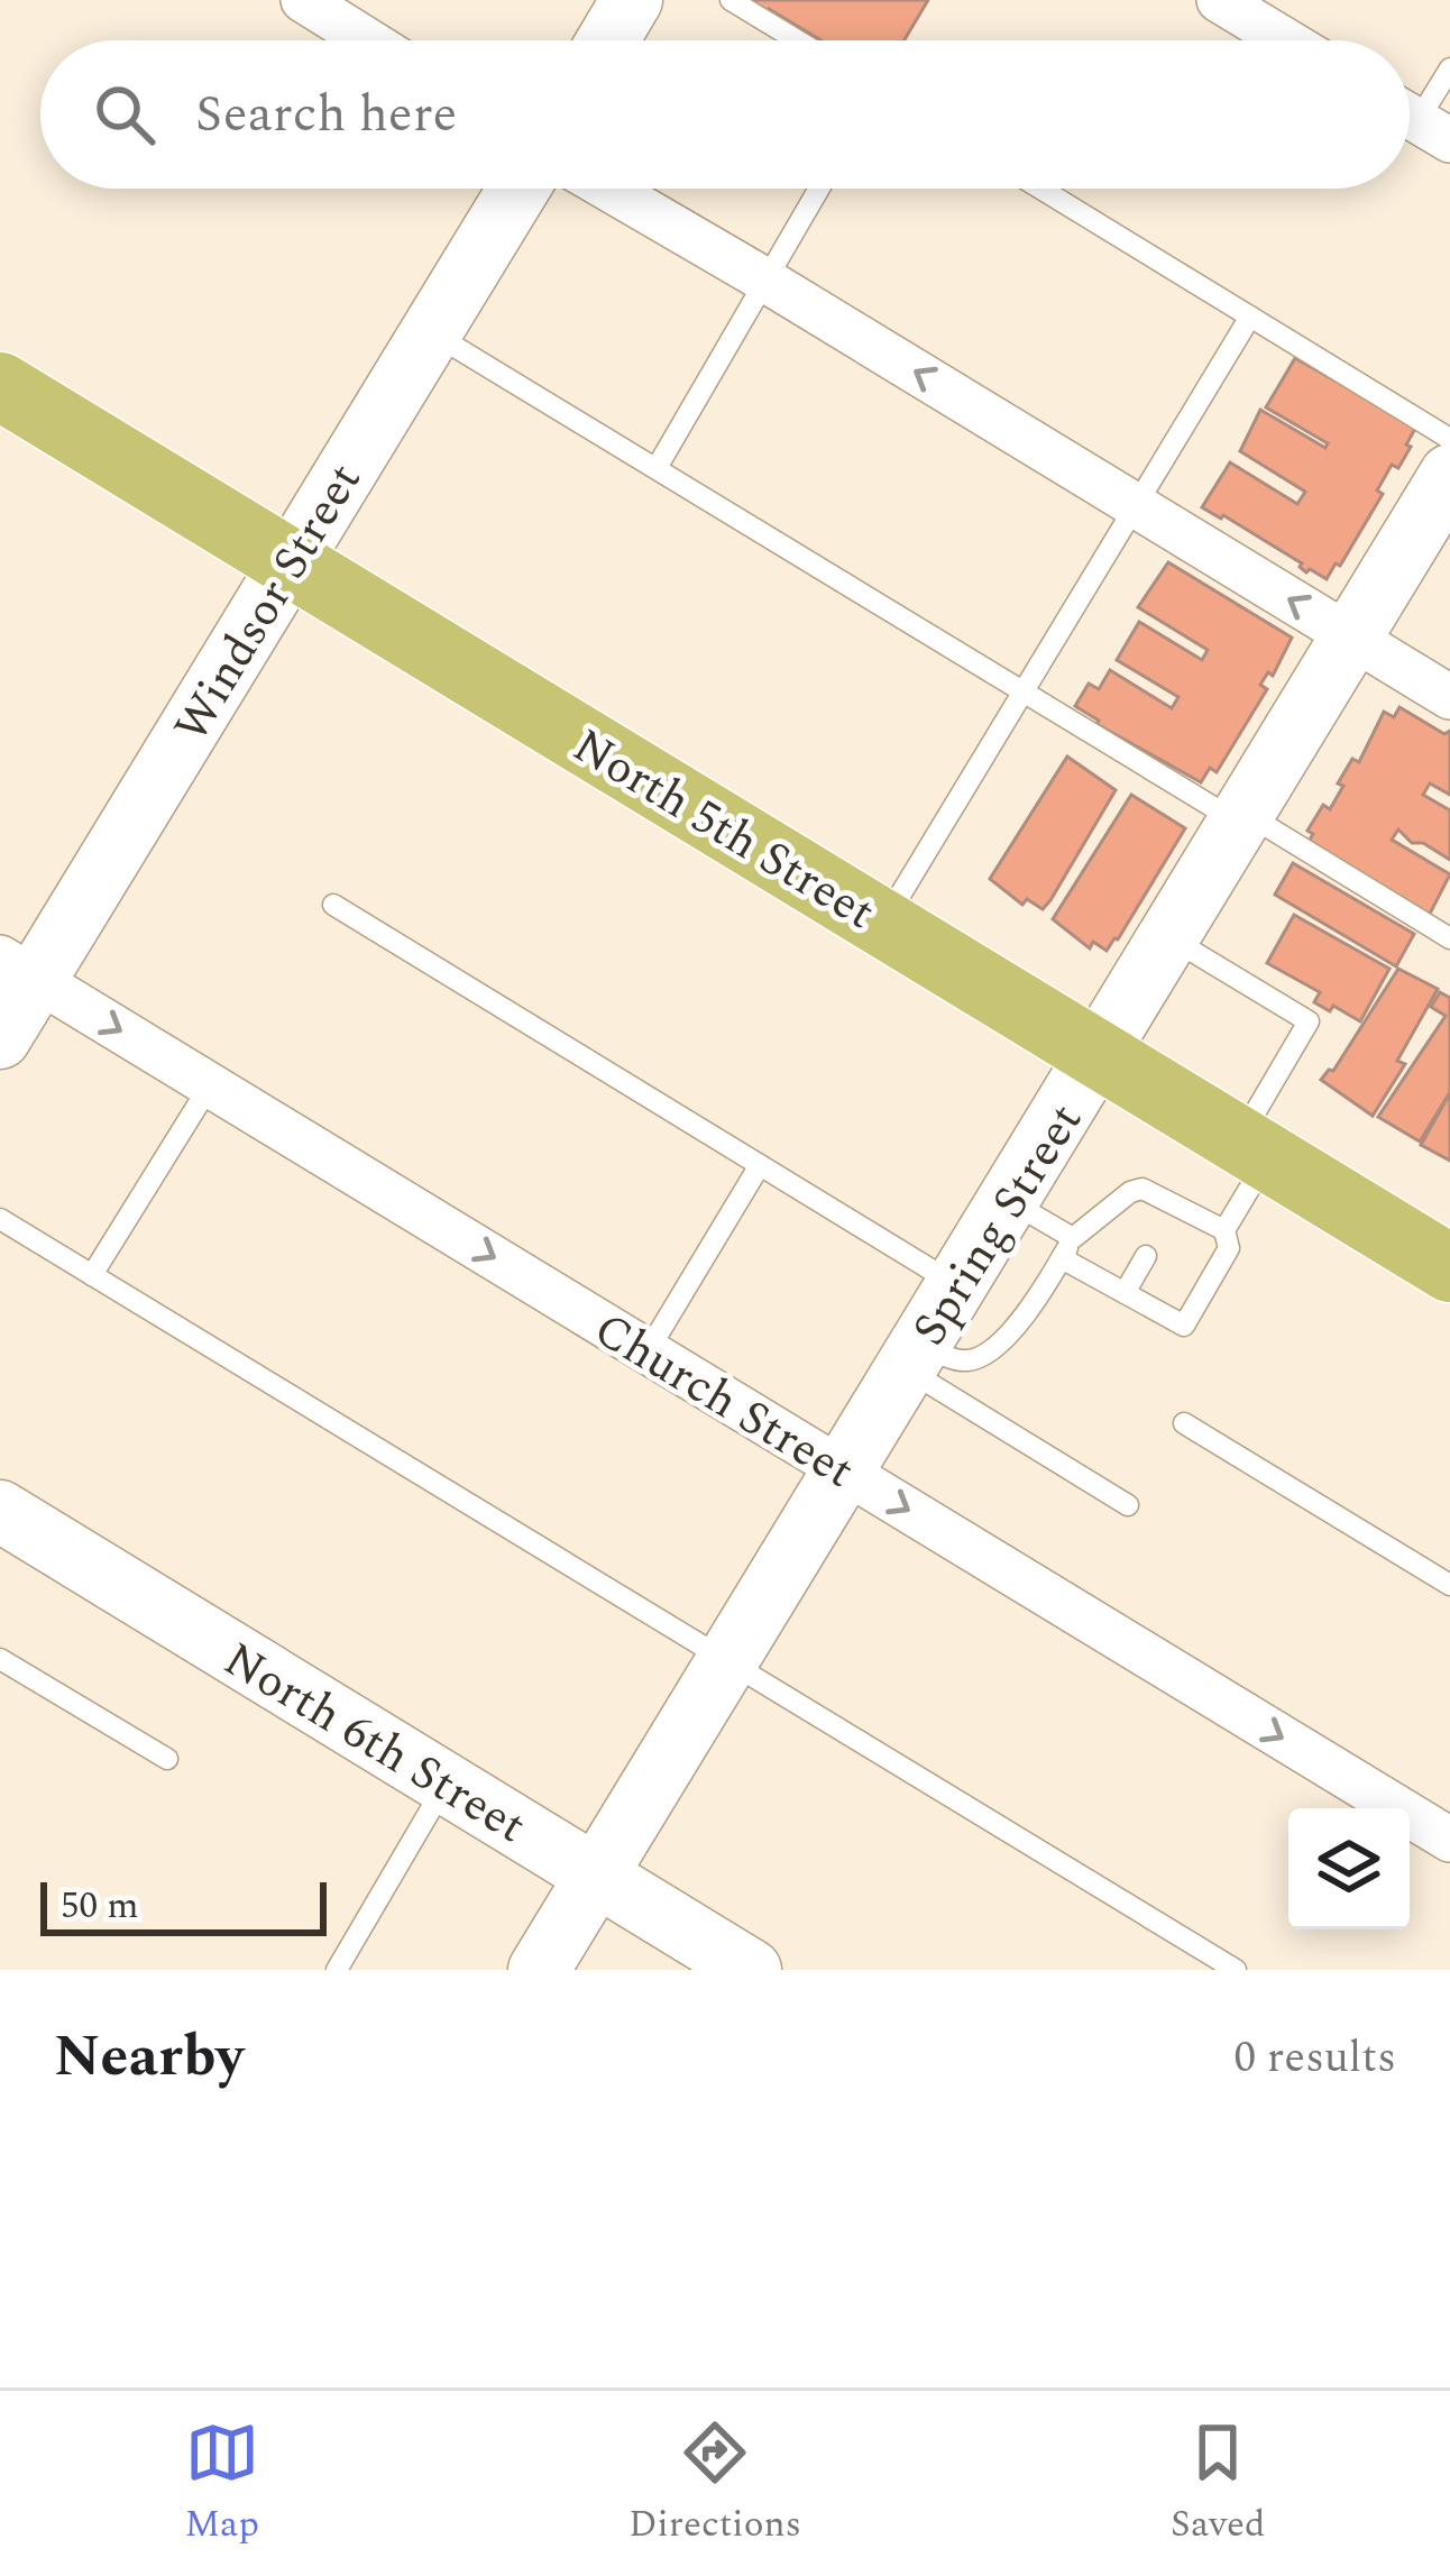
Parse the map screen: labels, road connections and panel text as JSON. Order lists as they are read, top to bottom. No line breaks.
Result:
{"streets":{"main road":["Windsor Street","North 5th Street","Spring Street","North 6th Street"],"street":["Church Street"]},"crossings":[["Windsor Street","North 5th Street"],["Windsor Street","Church Street"],["North 5th Street","Spring Street"],["Spring Street","Church Street"],["Spring Street","North 6th Street"]],"one_way":["Church Street"],"scale_bar":"50 m","page":{"search":"Search here","scale":"50 m","heading":["Nearby","0 results"],"nav":["Map","Directions","Saved"]}}
